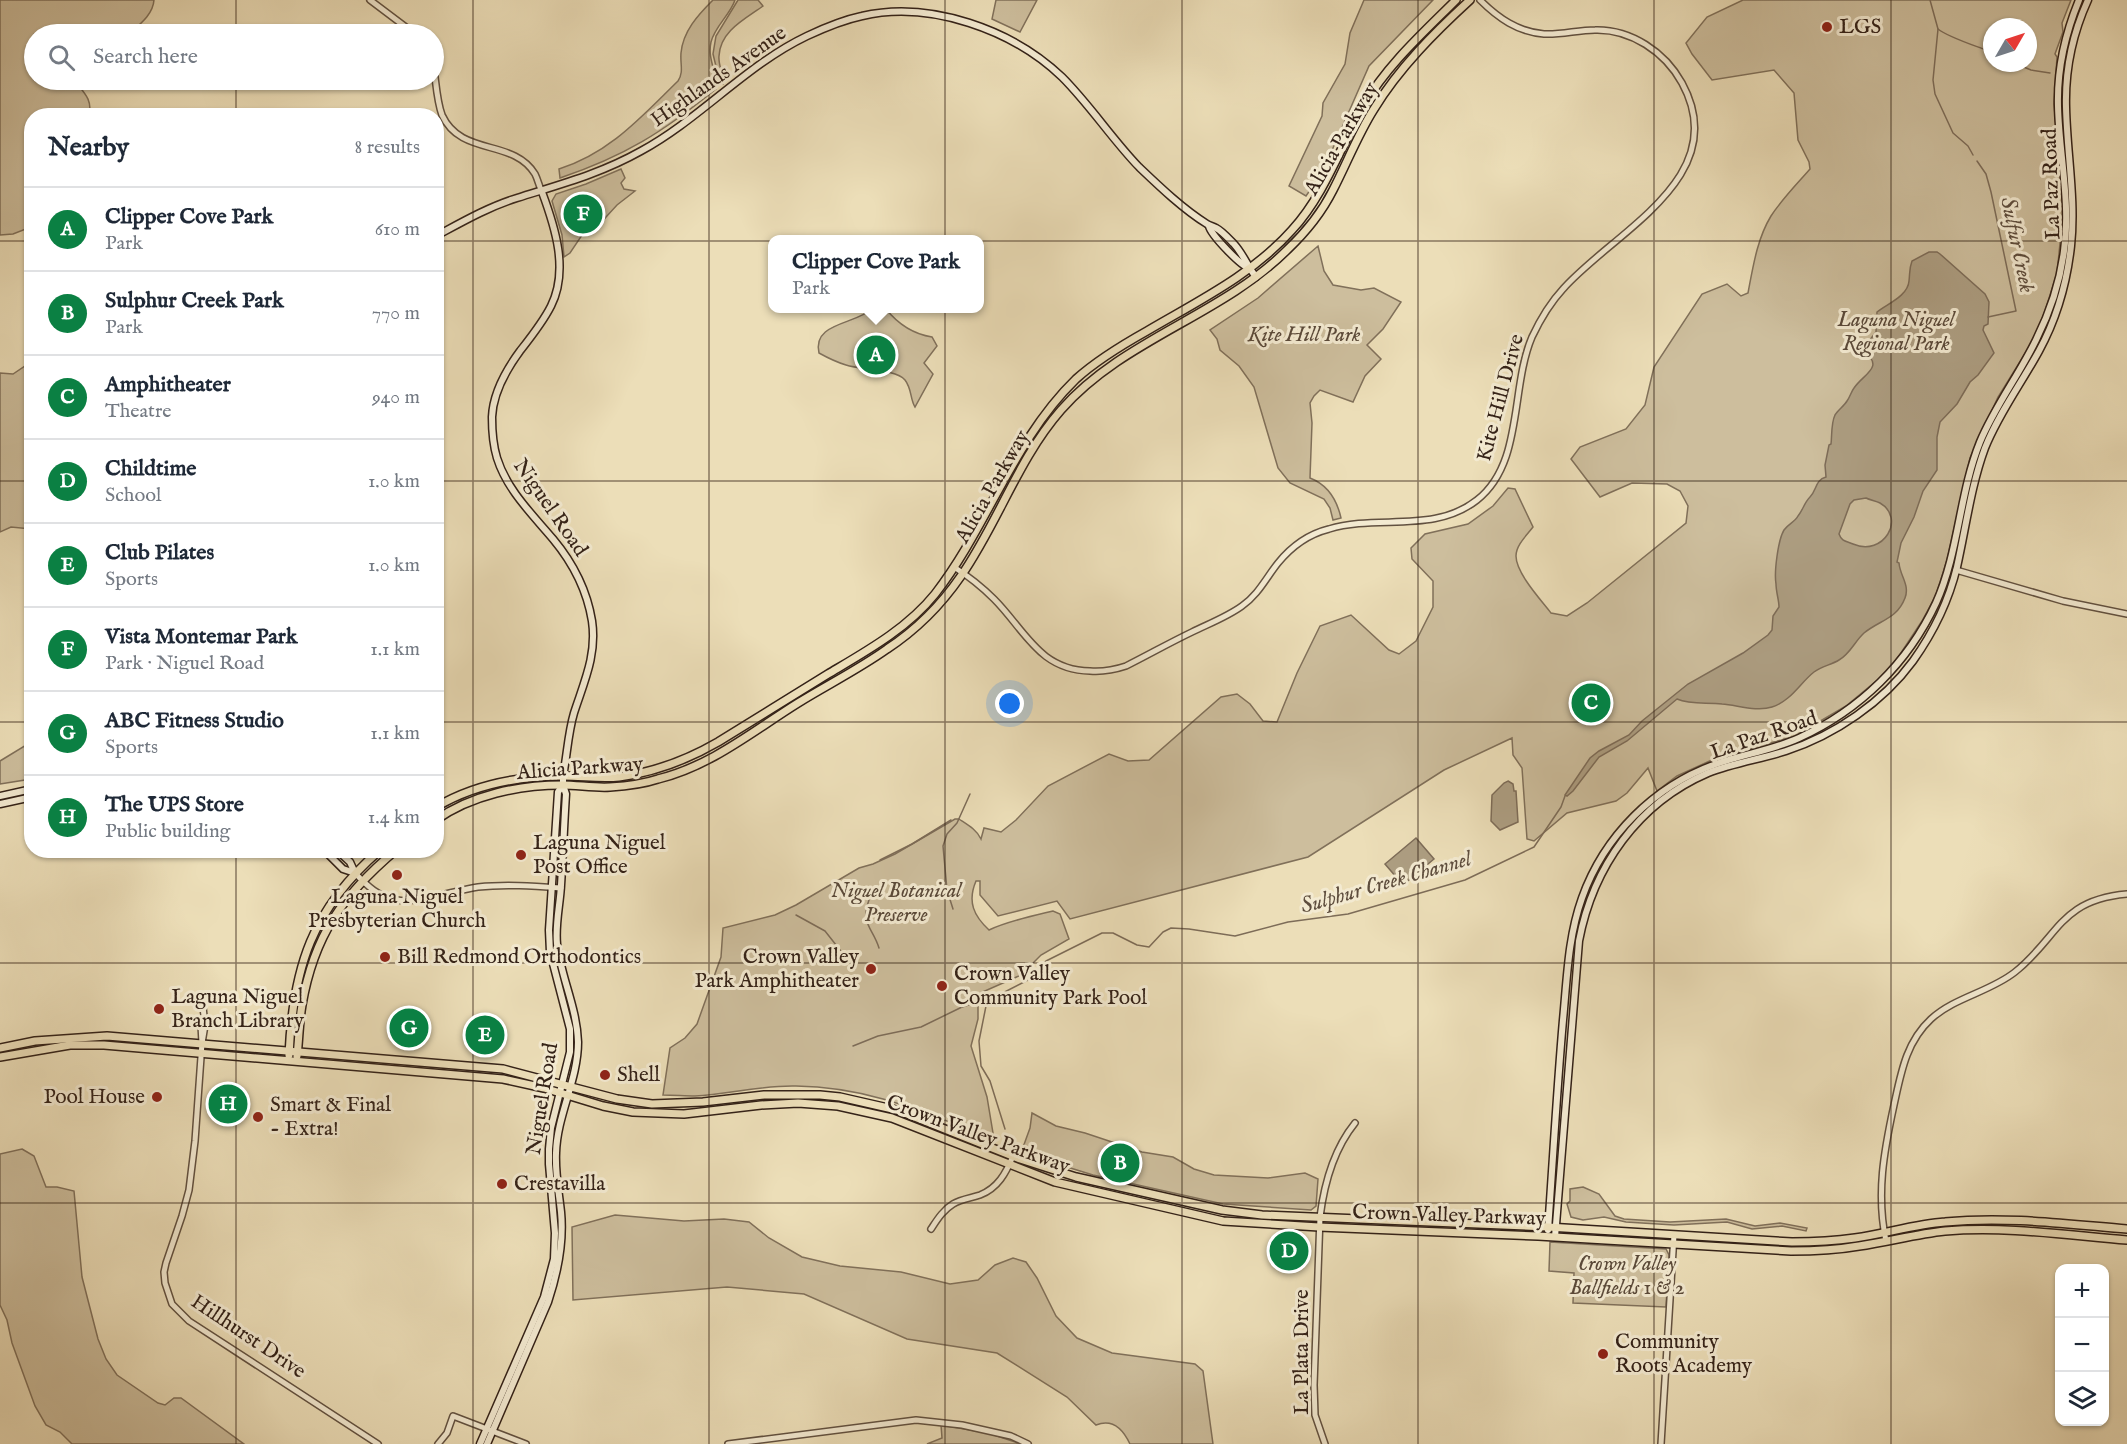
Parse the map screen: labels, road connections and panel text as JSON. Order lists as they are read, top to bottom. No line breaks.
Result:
{"streets":{"main road":["Highlands Avenue","Alicia Parkway","La Paz Road","Niguel Road","Crown Valley Parkway"],"street":["Kite Hill Drive","Hillhurst Drive","La Plata Drive"]},"crossings":[["Highlands Avenue","Alicia Parkway"],["Highlands Avenue","Niguel Road"],["Alicia Parkway","Kite Hill Drive"],["Alicia Parkway","Niguel Road"],["La Paz Road","Crown Valley Parkway"],["Niguel Road","Crown Valley Parkway"],["Crown Valley Parkway","Hillhurst Drive"],["Crown Valley Parkway","La Plata Drive"]],"water":["Sulfur Creek","Sulphur Creek Channel"],"parks":["Laguna Niguel Regional Park","Kite Hill Park","Niguel Botanical Preserve","Crown Valley Ballfields 1 & 2"],"places":["LGS","Laguna Niguel Post Office","Laguna Niguel Presbyterian Church","Bill Redmond Orthodontics","Crown Valley Park Amphitheater","Crown Valley Community Park Pool","Laguna Niguel Branch Library","Shell","Pool House","Smart & Final - Extra!","Crestavilla","Community Roots Academy"],"north":"top right","page":{"search":"Search here","heading":["Nearby","8 results"],"list":[{"mark":"A","name":"Clipper Cove Park","note":"Park","value":"610 m"},{"mark":"B","name":"Sulphur Creek Park","note":"Park","value":"770 m"},{"mark":"C","name":"Amphitheater","note":"Theatre","value":"940 m"},{"mark":"D","name":"Childtime","note":"School","value":"1.0 km"},{"mark":"E","name":"Club Pilates","note":"Sports","value":"1.0 km"},{"mark":"F","name":"Vista Montemar Park","note":"Park · Niguel Road","value":"1.1 km"},{"mark":"G","name":"ABC Fitness Studio","note":"Sports","value":"1.1 km"},{"mark":"H","name":"The UPS Store","note":"Public building","value":"1.4 km"}],"pins":["F","A","C","G","E","H","B","D"],"popup":["Clipper Cove Park","Park"],"map_buttons":["+","−"]}}
